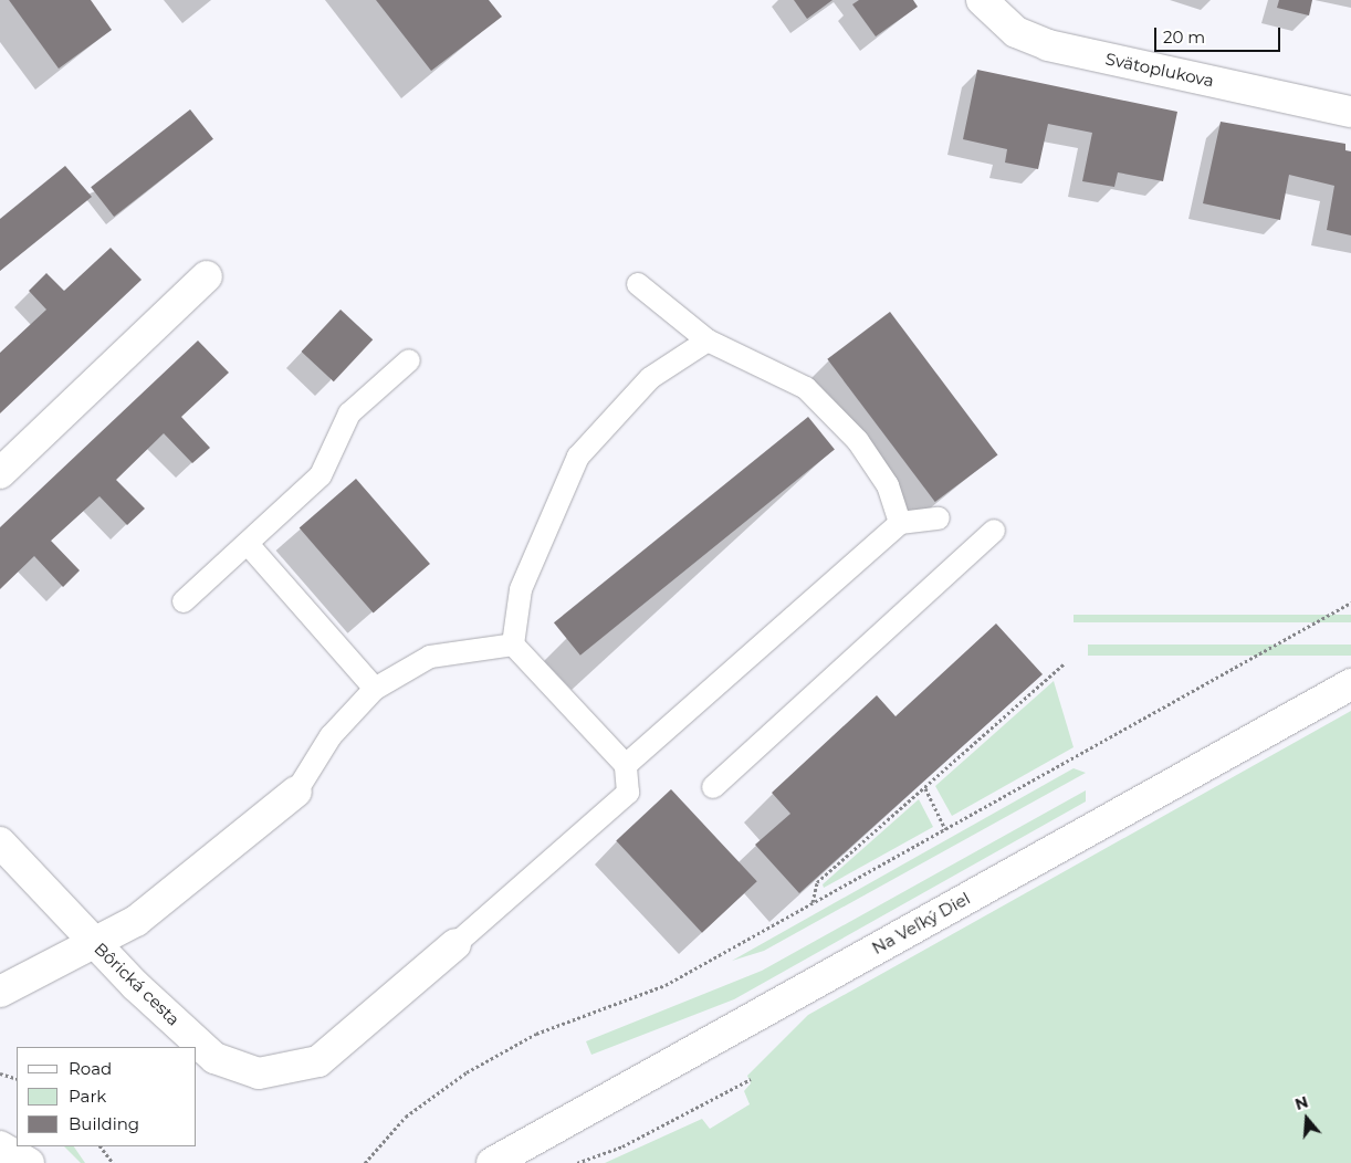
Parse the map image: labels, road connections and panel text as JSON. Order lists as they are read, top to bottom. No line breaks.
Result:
{"streets":{"street":["Svätoplukova","Na Veľký Diel","Bôrická cesta"]},"legend":["Road","Park","Building"],"scale_bar":"20 m","north":"top"}
